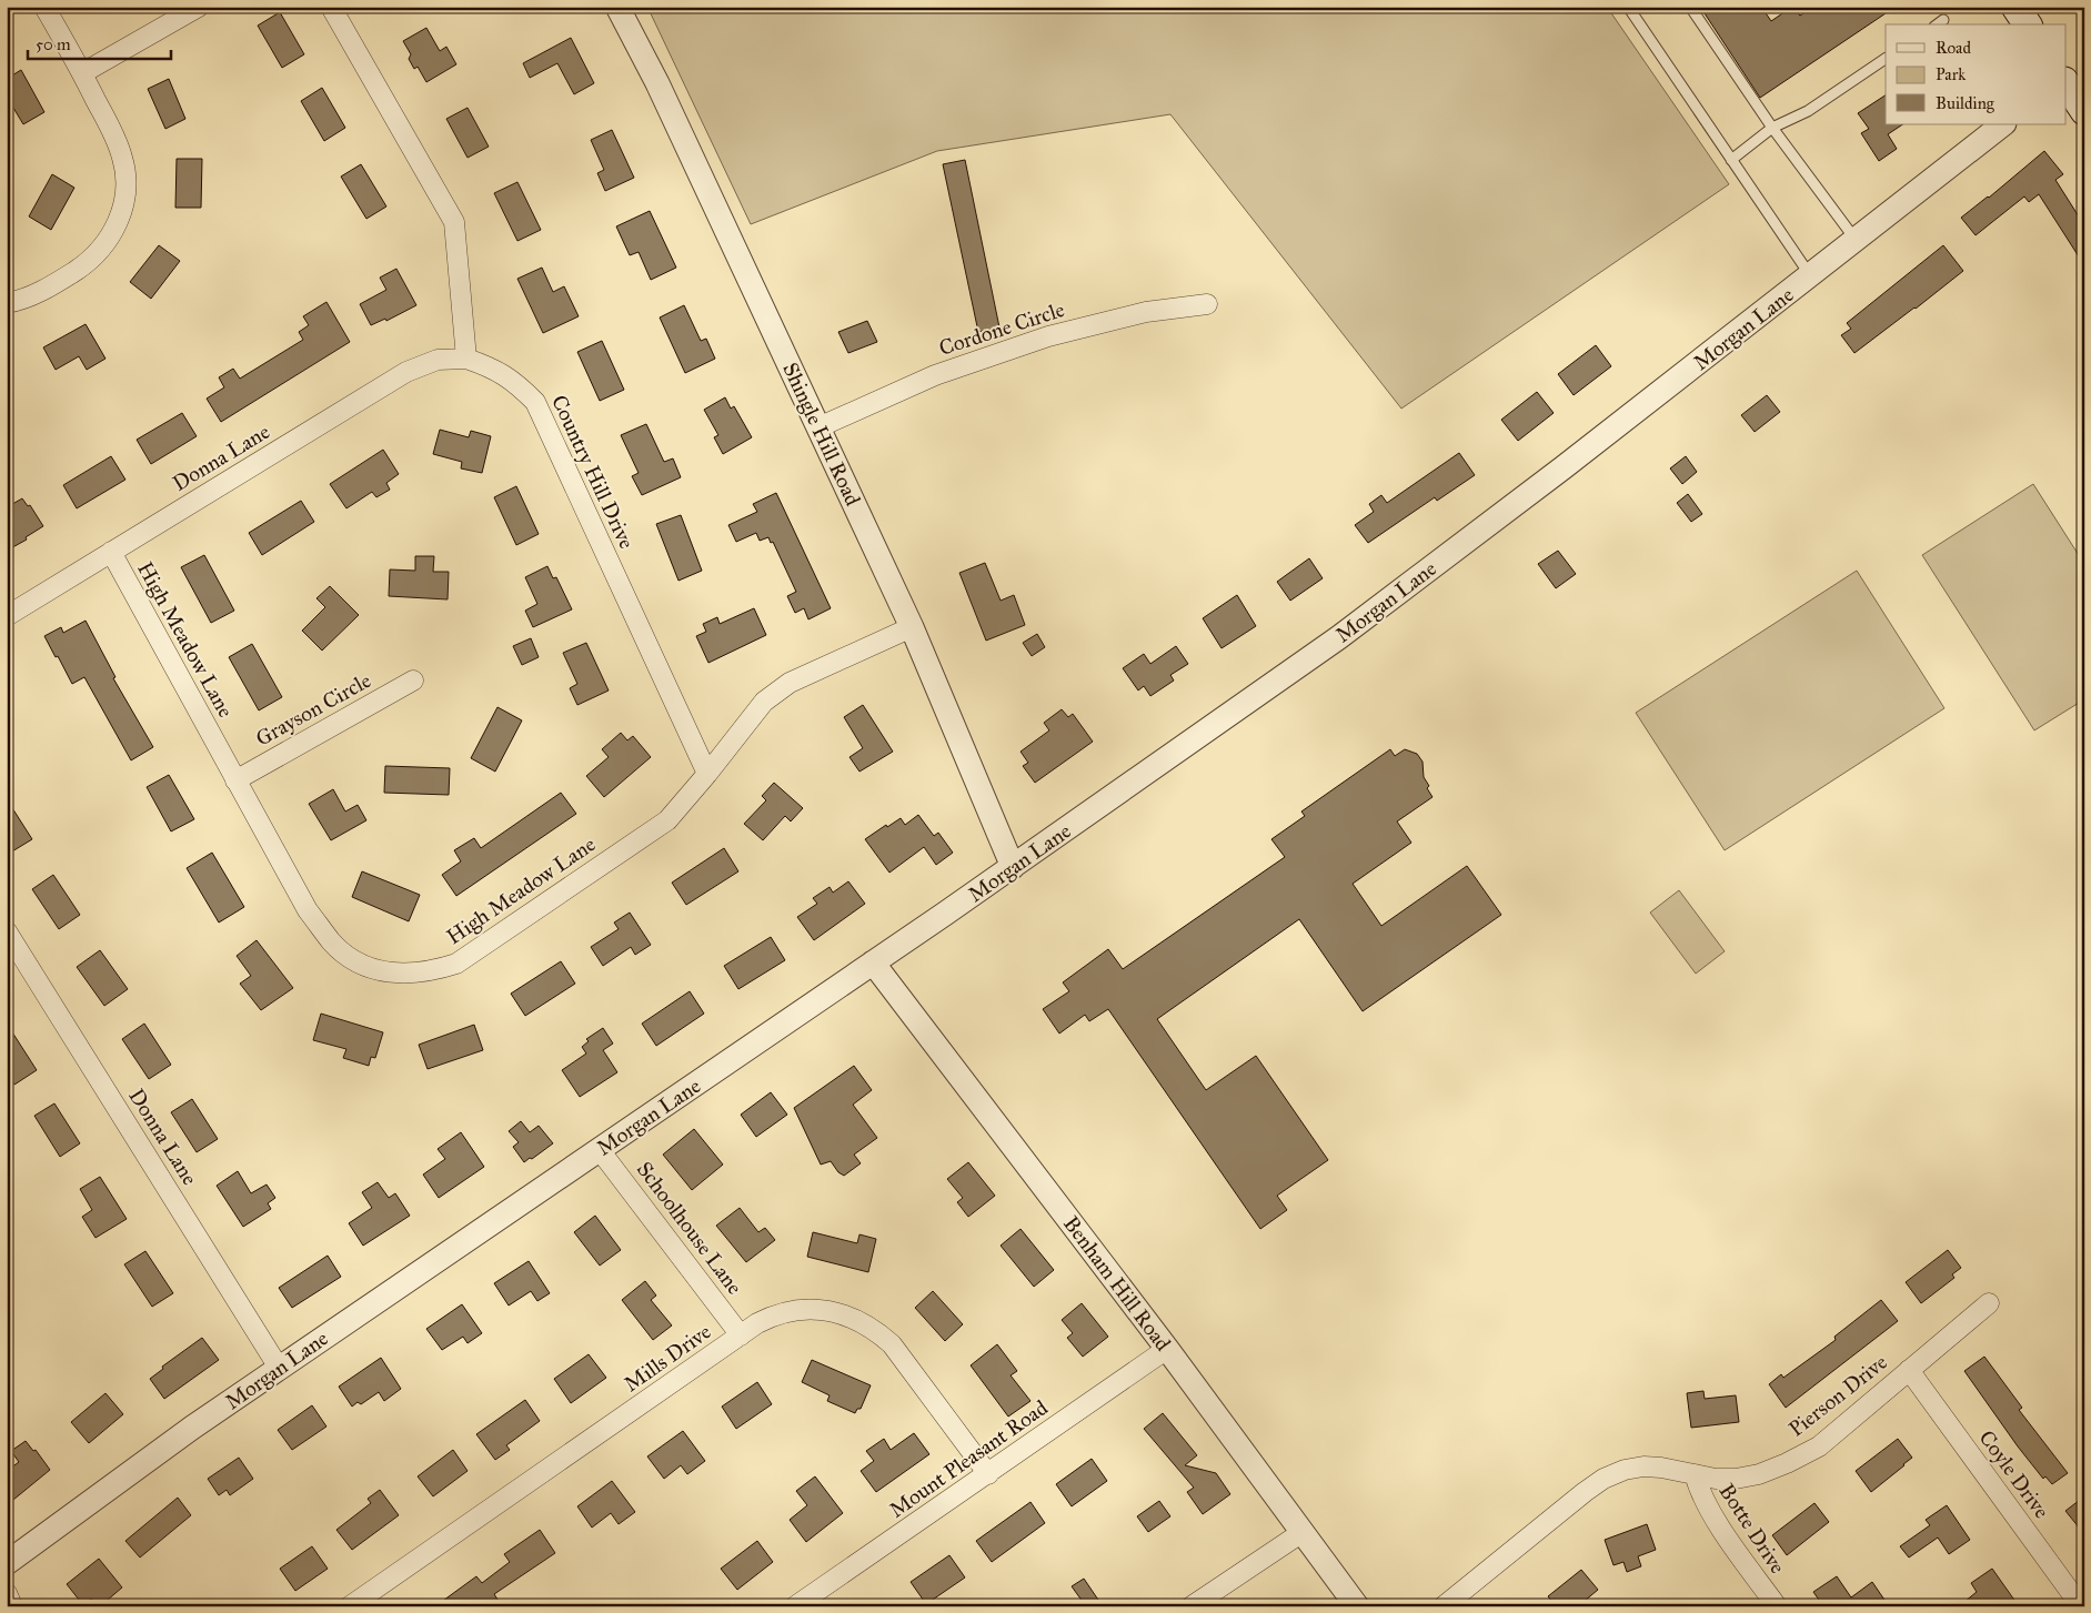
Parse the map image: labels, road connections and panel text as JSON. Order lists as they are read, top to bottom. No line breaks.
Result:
{"streets":{"street":["Cordone Circle","Morgan Lane","Shingle Hill Road","Donna Lane","Country Hill Drive","High Meadow Lane","Grayson Circle","Schoolhouse Lane","Benham Hill Road","Mills Drive","Pierson Drive","Mount Pleasant Road","Coyle Drive","Botte Drive"]},"crossings":[["Cordone Circle","Shingle Hill Road"],["Morgan Lane","Shingle Hill Road"],["Morgan Lane","Donna Lane"],["Morgan Lane","Schoolhouse Lane"],["Morgan Lane","Benham Hill Road"],["Shingle Hill Road","High Meadow Lane"],["Donna Lane","Country Hill Drive"],["Donna Lane","High Meadow Lane"],["Country Hill Drive","High Meadow Lane"],["High Meadow Lane","Grayson Circle"],["Schoolhouse Lane","Mills Drive"],["Benham Hill Road","Mount Pleasant Road"],["Mills Drive","Mount Pleasant Road"],["Pierson Drive","Coyle Drive"],["Pierson Drive","Botte Drive"]],"legend":["Road","Park","Building"],"scale_bar":"50 m"}
